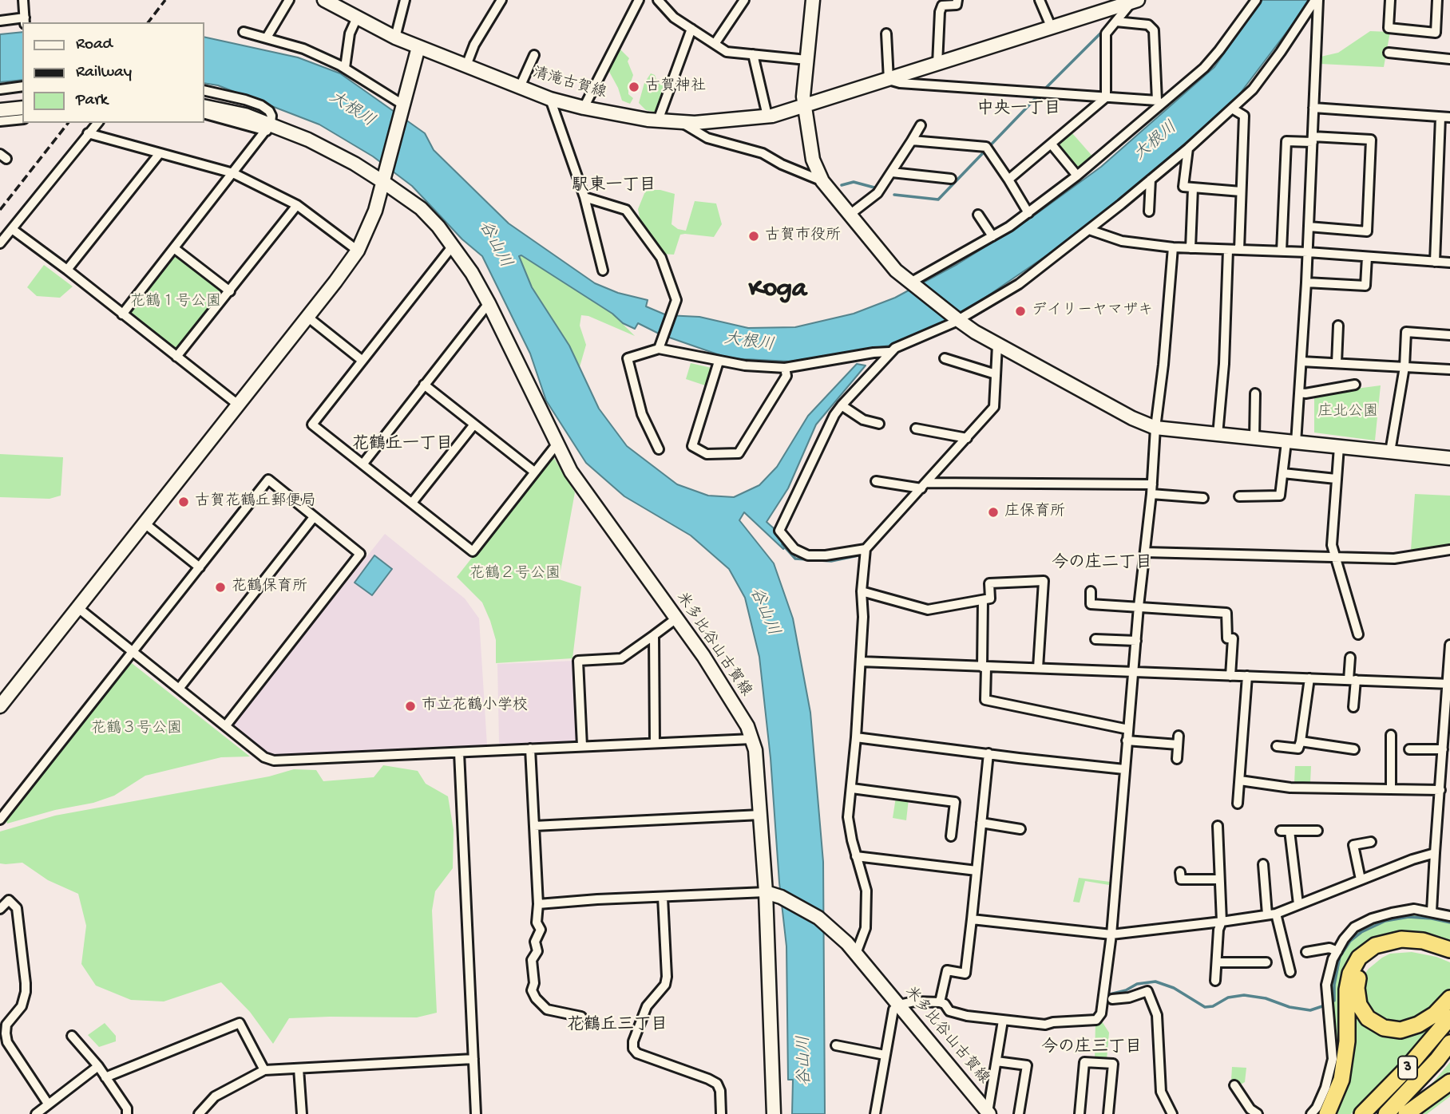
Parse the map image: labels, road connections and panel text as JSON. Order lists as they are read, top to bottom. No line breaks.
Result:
{"streets":{"highway":["3"],"main road":["清滝古賀線","米多比谷山古賀線"]},"districts":["中央一丁目","駅東一丁目","Koga","花鶴丘一丁目","今の庄二丁目","花鶴丘三丁目","今の庄三丁目"],"water":["大根川","谷山川"],"parks":["花鶴１号公園","庄北公園","花鶴２号公園","花鶴３号公園"],"places":["古賀神社","古賀市役所","デイリーヤマザキ","古賀花鶴丘郵便局","庄保育所","花鶴保育所","市立花鶴小学校"],"legend":["Road","Railway","Park"]}
